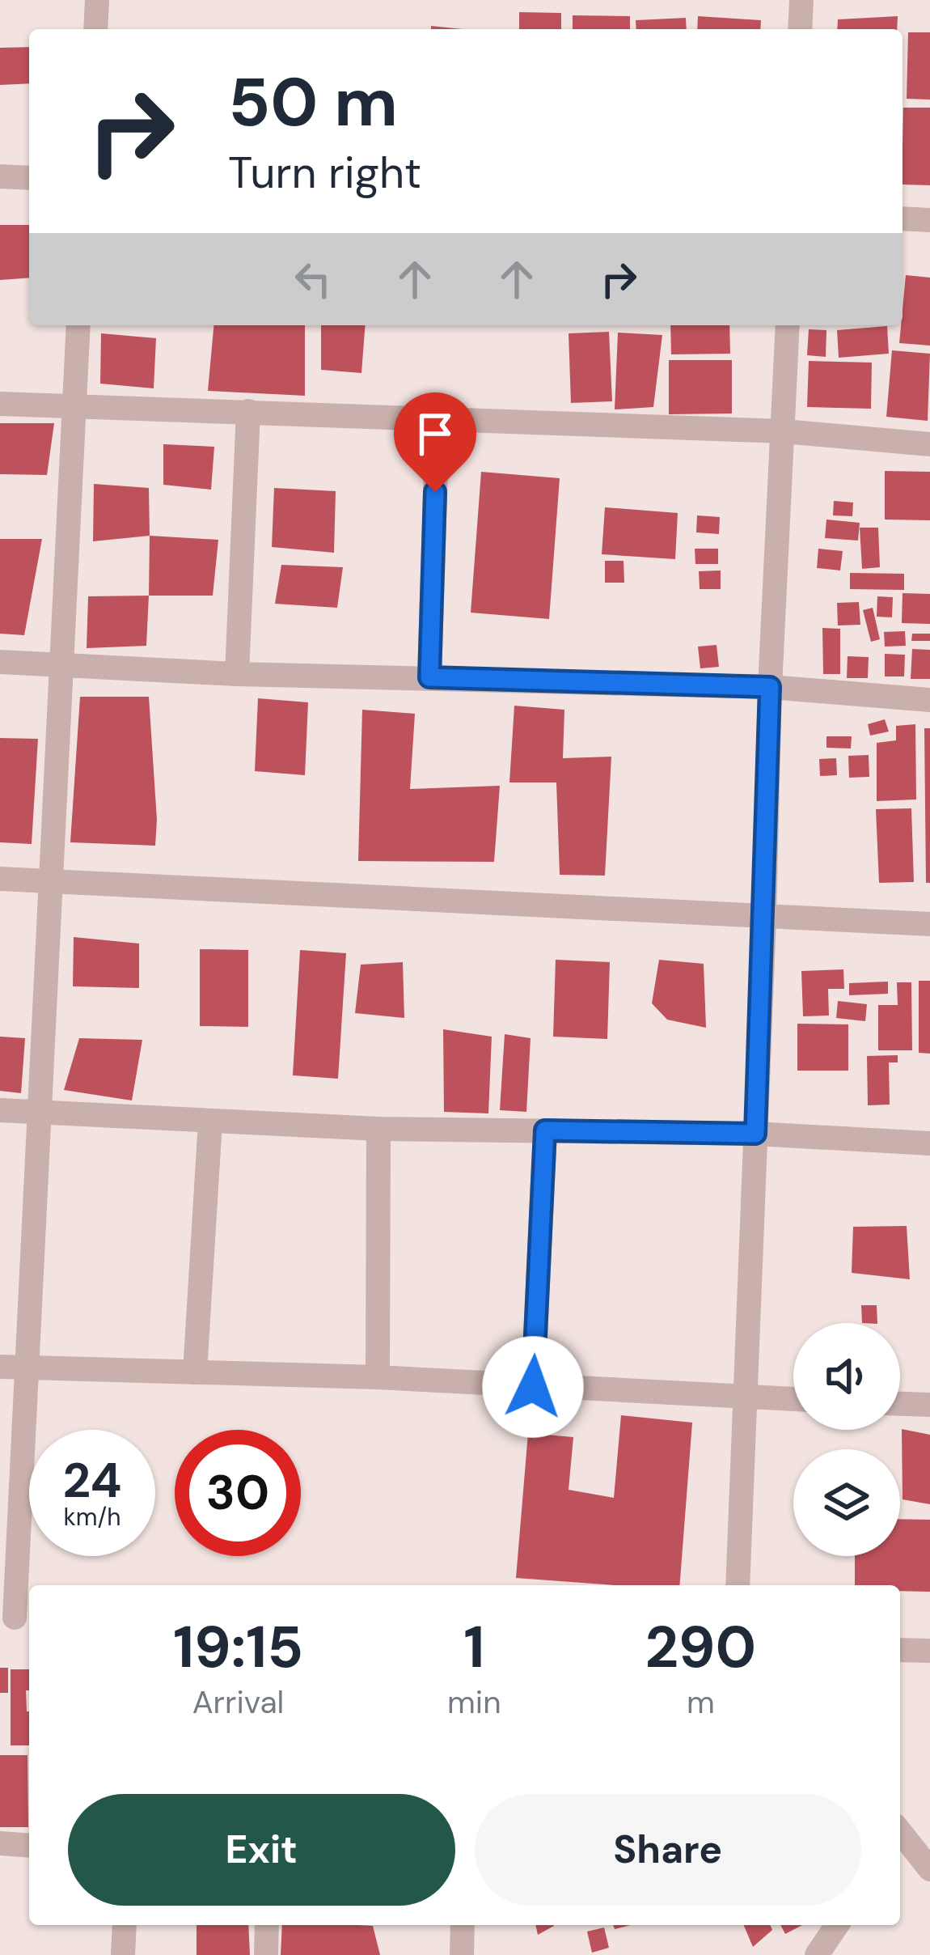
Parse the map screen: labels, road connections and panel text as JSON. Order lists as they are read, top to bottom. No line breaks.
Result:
{"page":{"turn":["50 m","Turn right"],"speed":"24 km/h","limit":"30","eta":["19:15","Arrival","1","min","290","m"],"buttons":["Exit","Share"]}}
